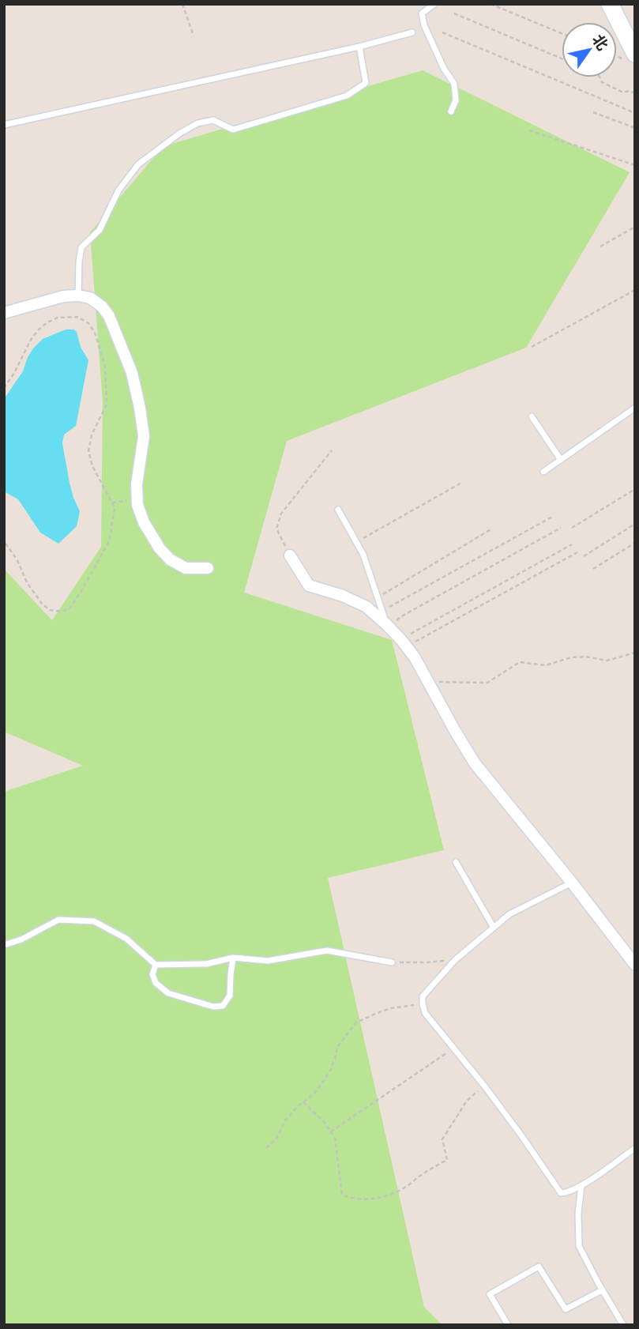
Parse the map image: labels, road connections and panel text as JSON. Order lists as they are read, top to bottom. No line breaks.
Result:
{"north":"top right"}
